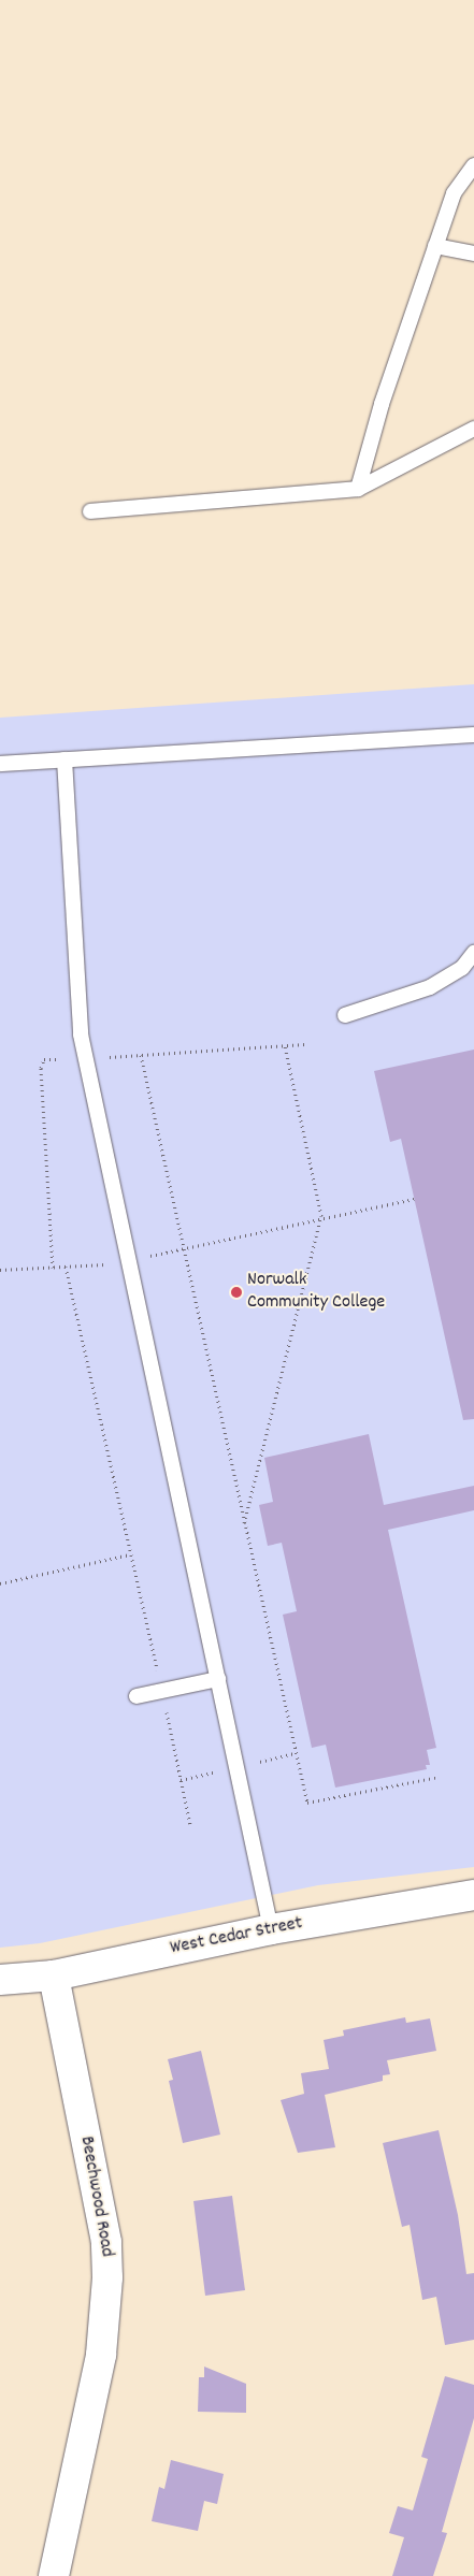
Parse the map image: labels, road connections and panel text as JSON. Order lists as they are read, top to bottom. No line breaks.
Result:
{"streets":{"street":["West Cedar Street","Beechwood Road"]},"crossings":[["West Cedar Street","Beechwood Road"]],"places":["Norwalk Community College"]}
